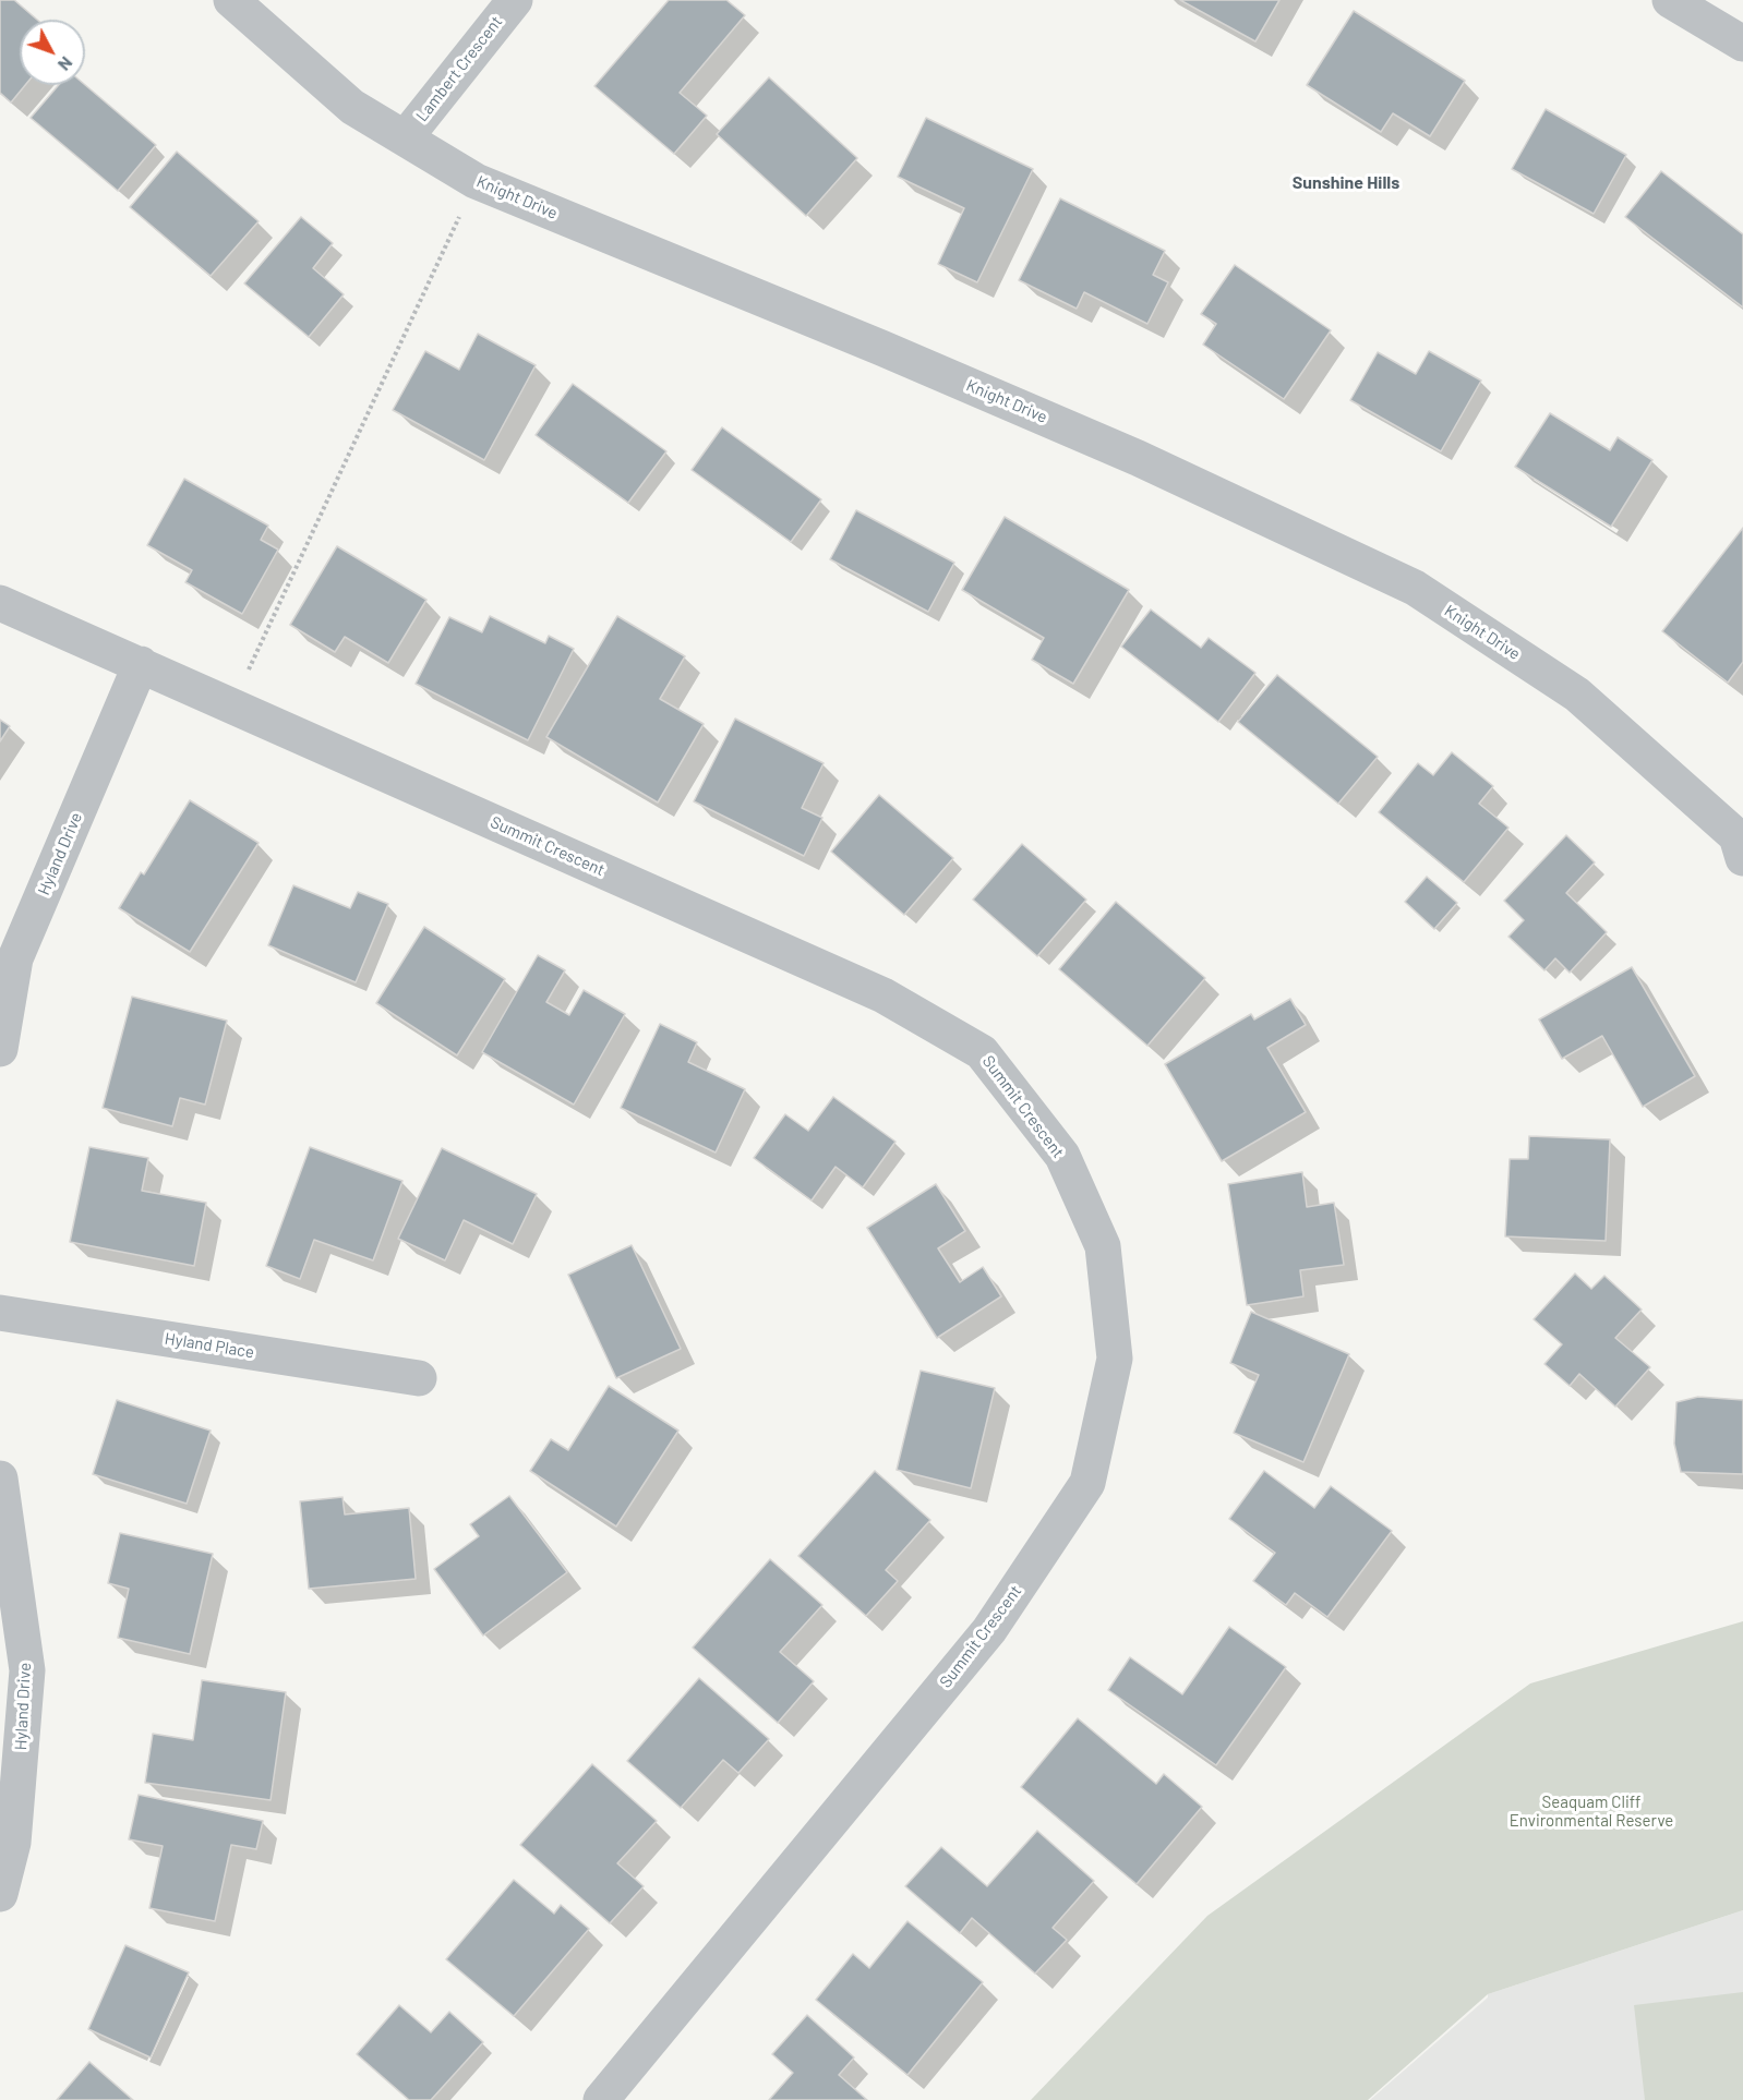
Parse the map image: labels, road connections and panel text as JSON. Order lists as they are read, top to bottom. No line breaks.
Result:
{"streets":{"street":["Lambert Crescent","Knight Drive","Summit Crescent","Hyland Drive","Hyland Place"]},"crossings":[["Lambert Crescent","Knight Drive"],["Summit Crescent","Hyland Drive"]],"districts":["Sunshine Hills"],"parks":["Seaquam Cliff Environmental Reserve"],"north":"bottom right"}
